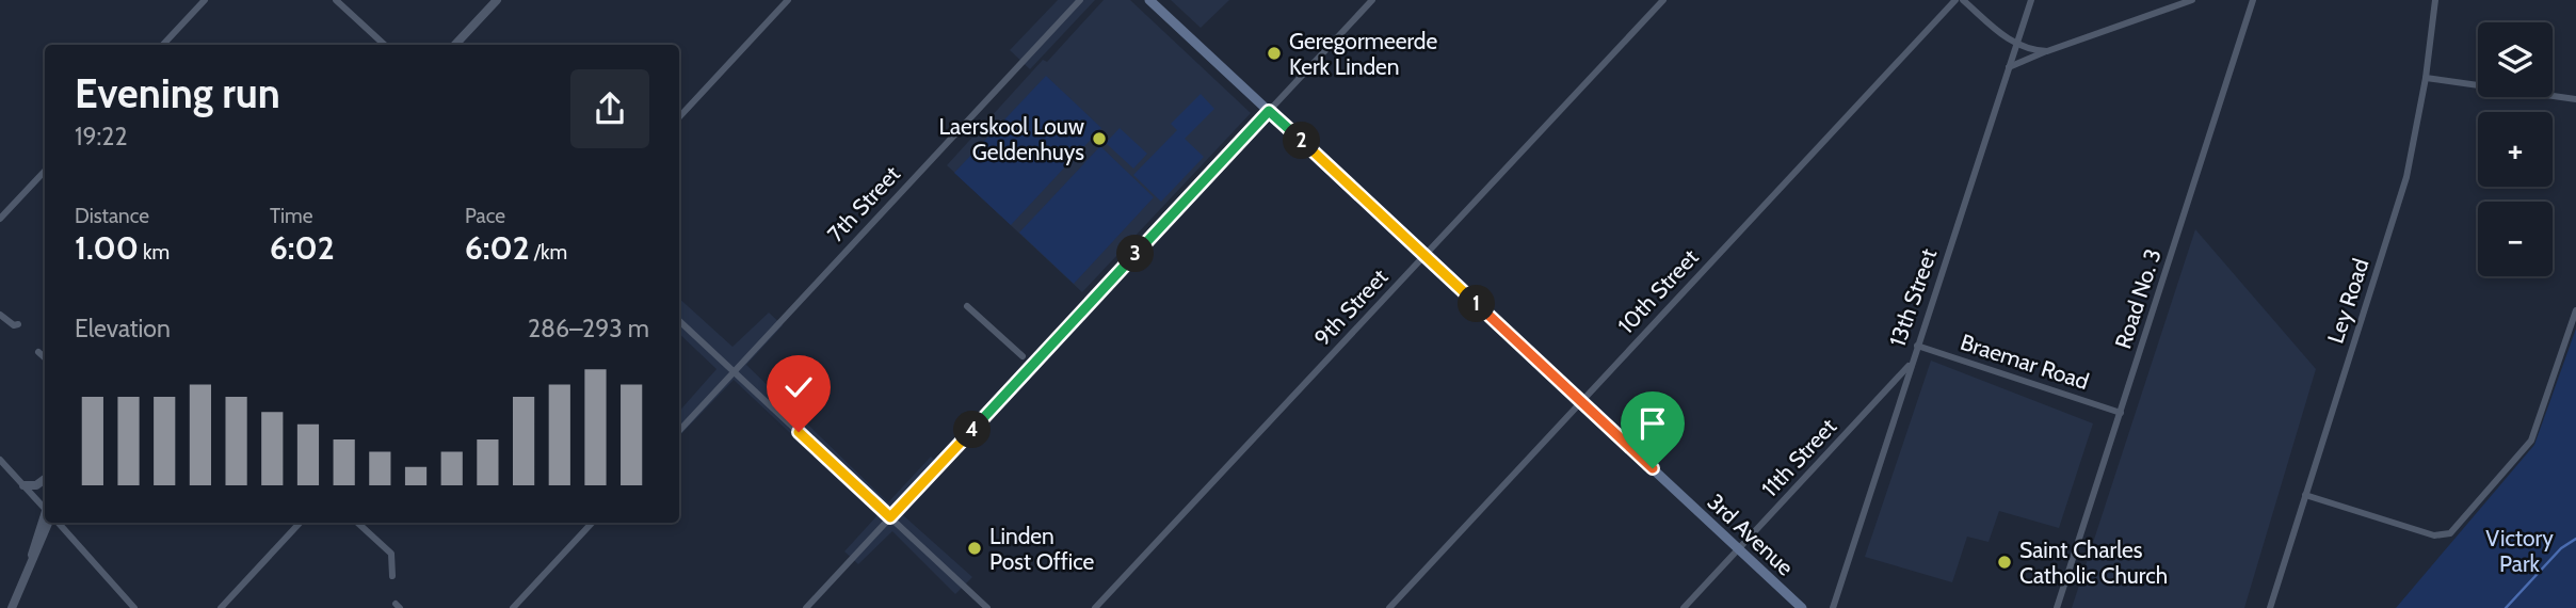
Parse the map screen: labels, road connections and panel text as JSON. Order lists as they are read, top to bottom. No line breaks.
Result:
{"streets":{"main road":["3rd Avenue"],"street":["7th Street","10th Street","13th Street","Road No. 3","Ley Road","9th Street","Braemar Road","11th Street"]},"crossings":[["10th Street","3rd Avenue"],["13th Street","Braemar Road"],["13th Street","11th Street"],["Road No. 3","Braemar Road"],["9th Street","3rd Avenue"],["11th Street","3rd Avenue"]],"parks":["Victory Park"],"places":["Geregormeerde Kerk Linden","Laerskool Louw Geldenhuys","Linden Post Office","Saint Charles Catholic Church"],"page":{"map_buttons":["+","−"],"heading":["Evening run","19:22"],"pins":["2","3","1","4"],"stats":[["Distance","1.00 km"],["Time","6:02"],["Pace","6:02 /km"]],"chart":["Elevation","286–293 m"]}}
